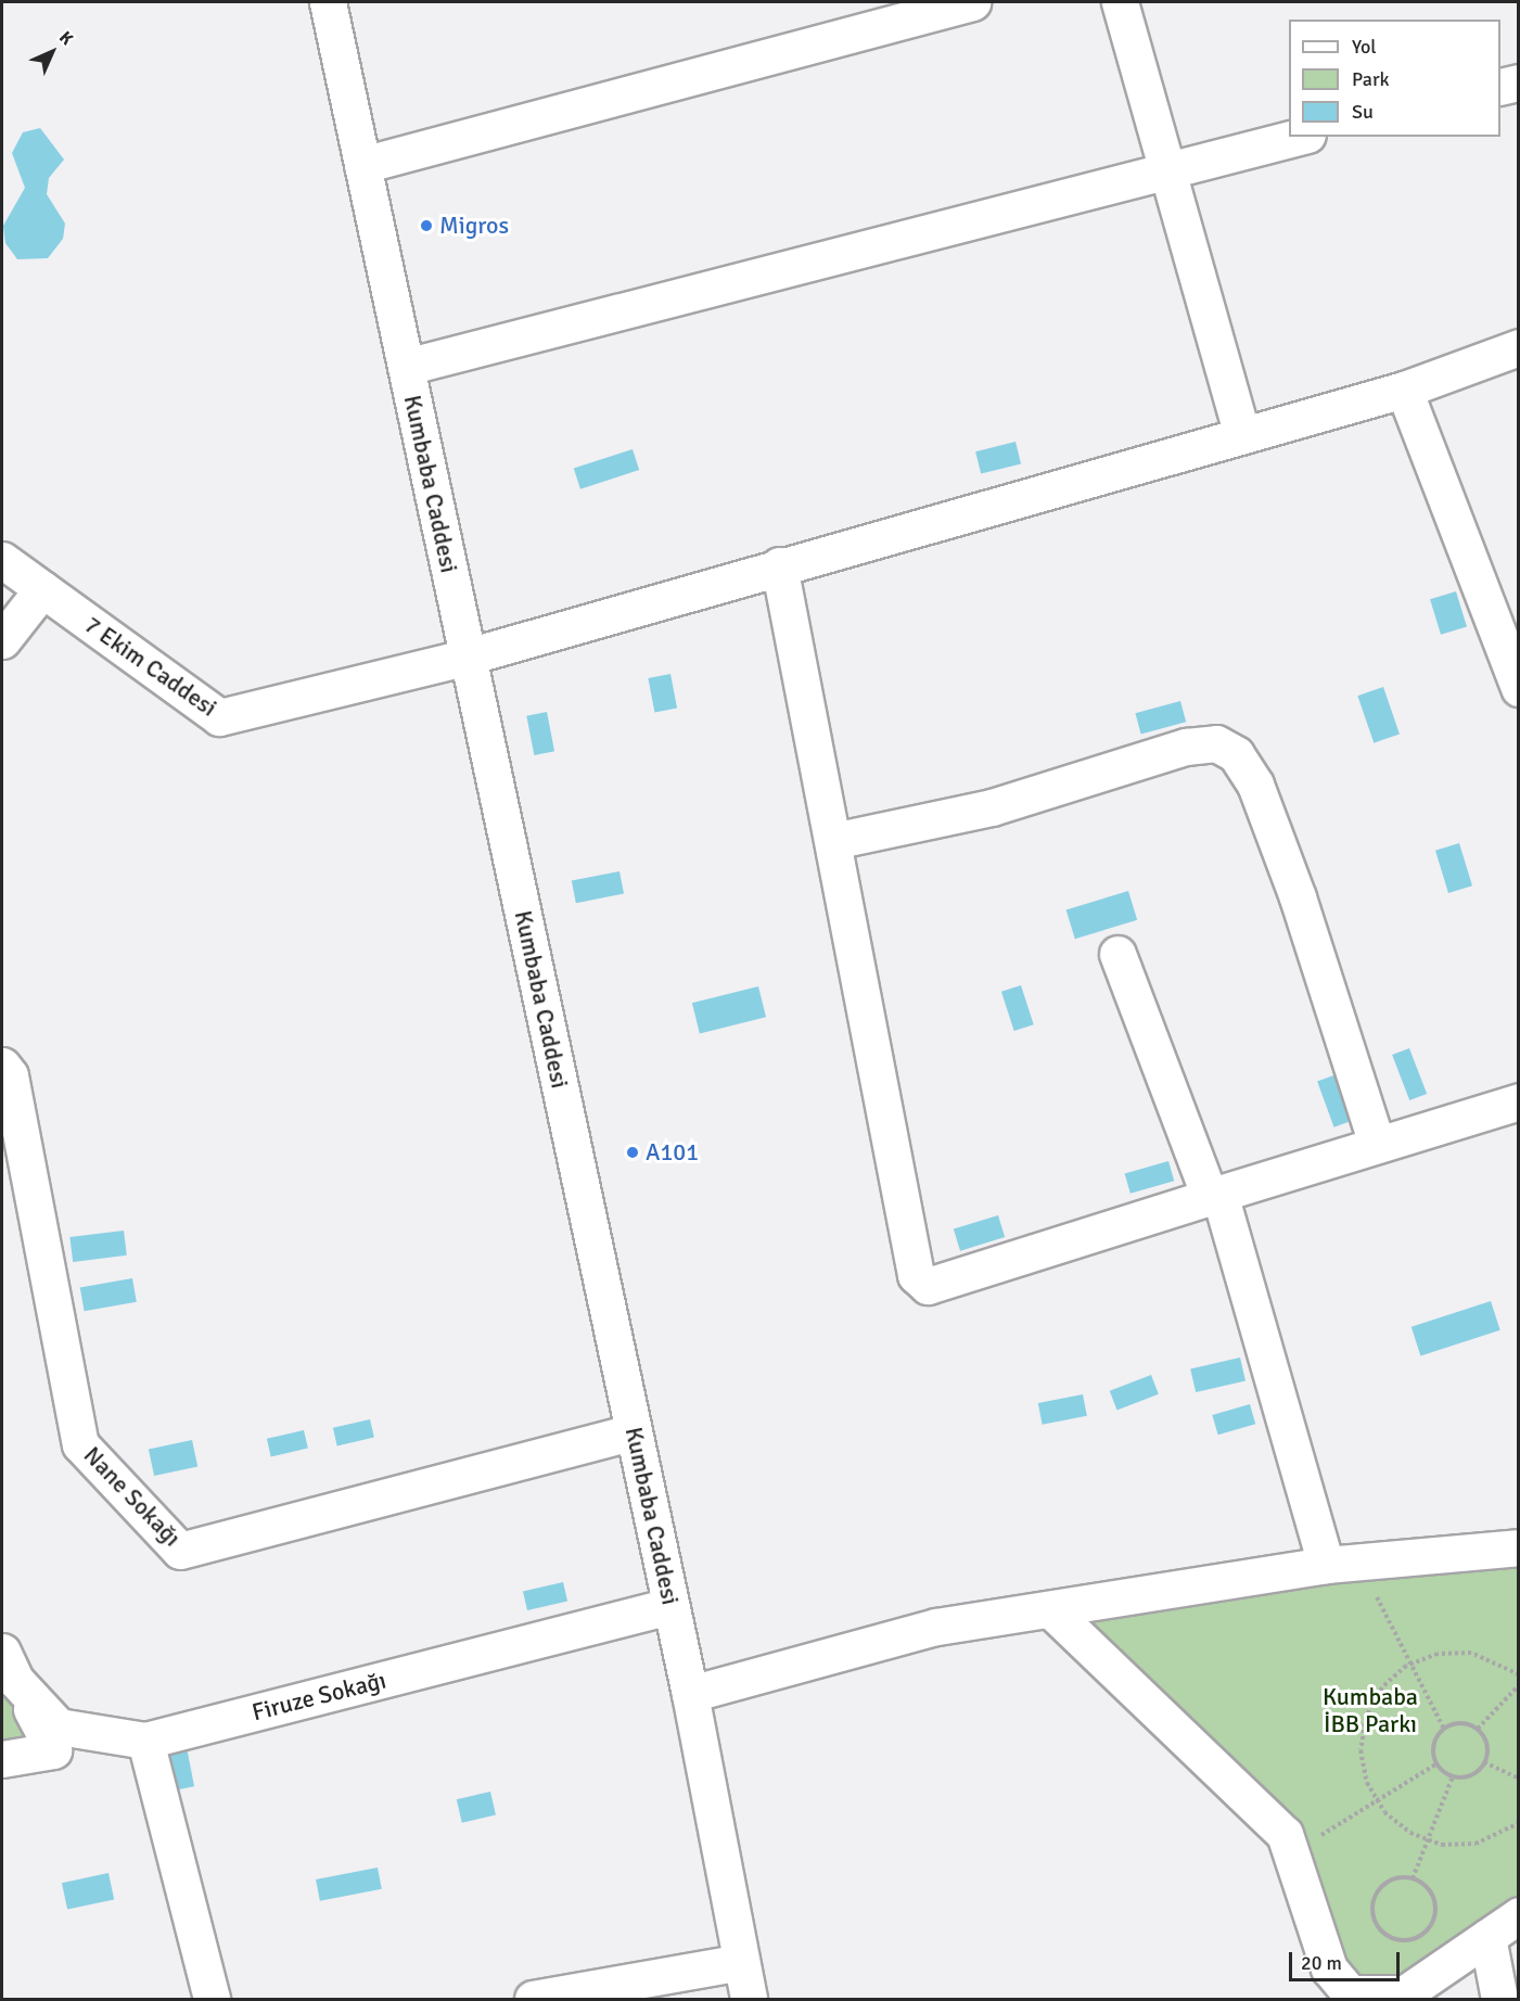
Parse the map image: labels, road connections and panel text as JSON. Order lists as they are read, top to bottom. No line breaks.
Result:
{"streets":{"street":["Kumbaba Caddesi","7 Ekim Caddesi","Nane Sokağı","Firuze Sokağı"]},"crossings":[["Kumbaba Caddesi","7 Ekim Caddesi"],["Kumbaba Caddesi","Nane Sokağı"],["Kumbaba Caddesi","Firuze Sokağı"]],"parks":["Kumbaba İBB Parkı"],"places":["Migros","A101"],"legend":["Yol","Park","Su"],"scale_bar":"20 m","north":"top right"}
